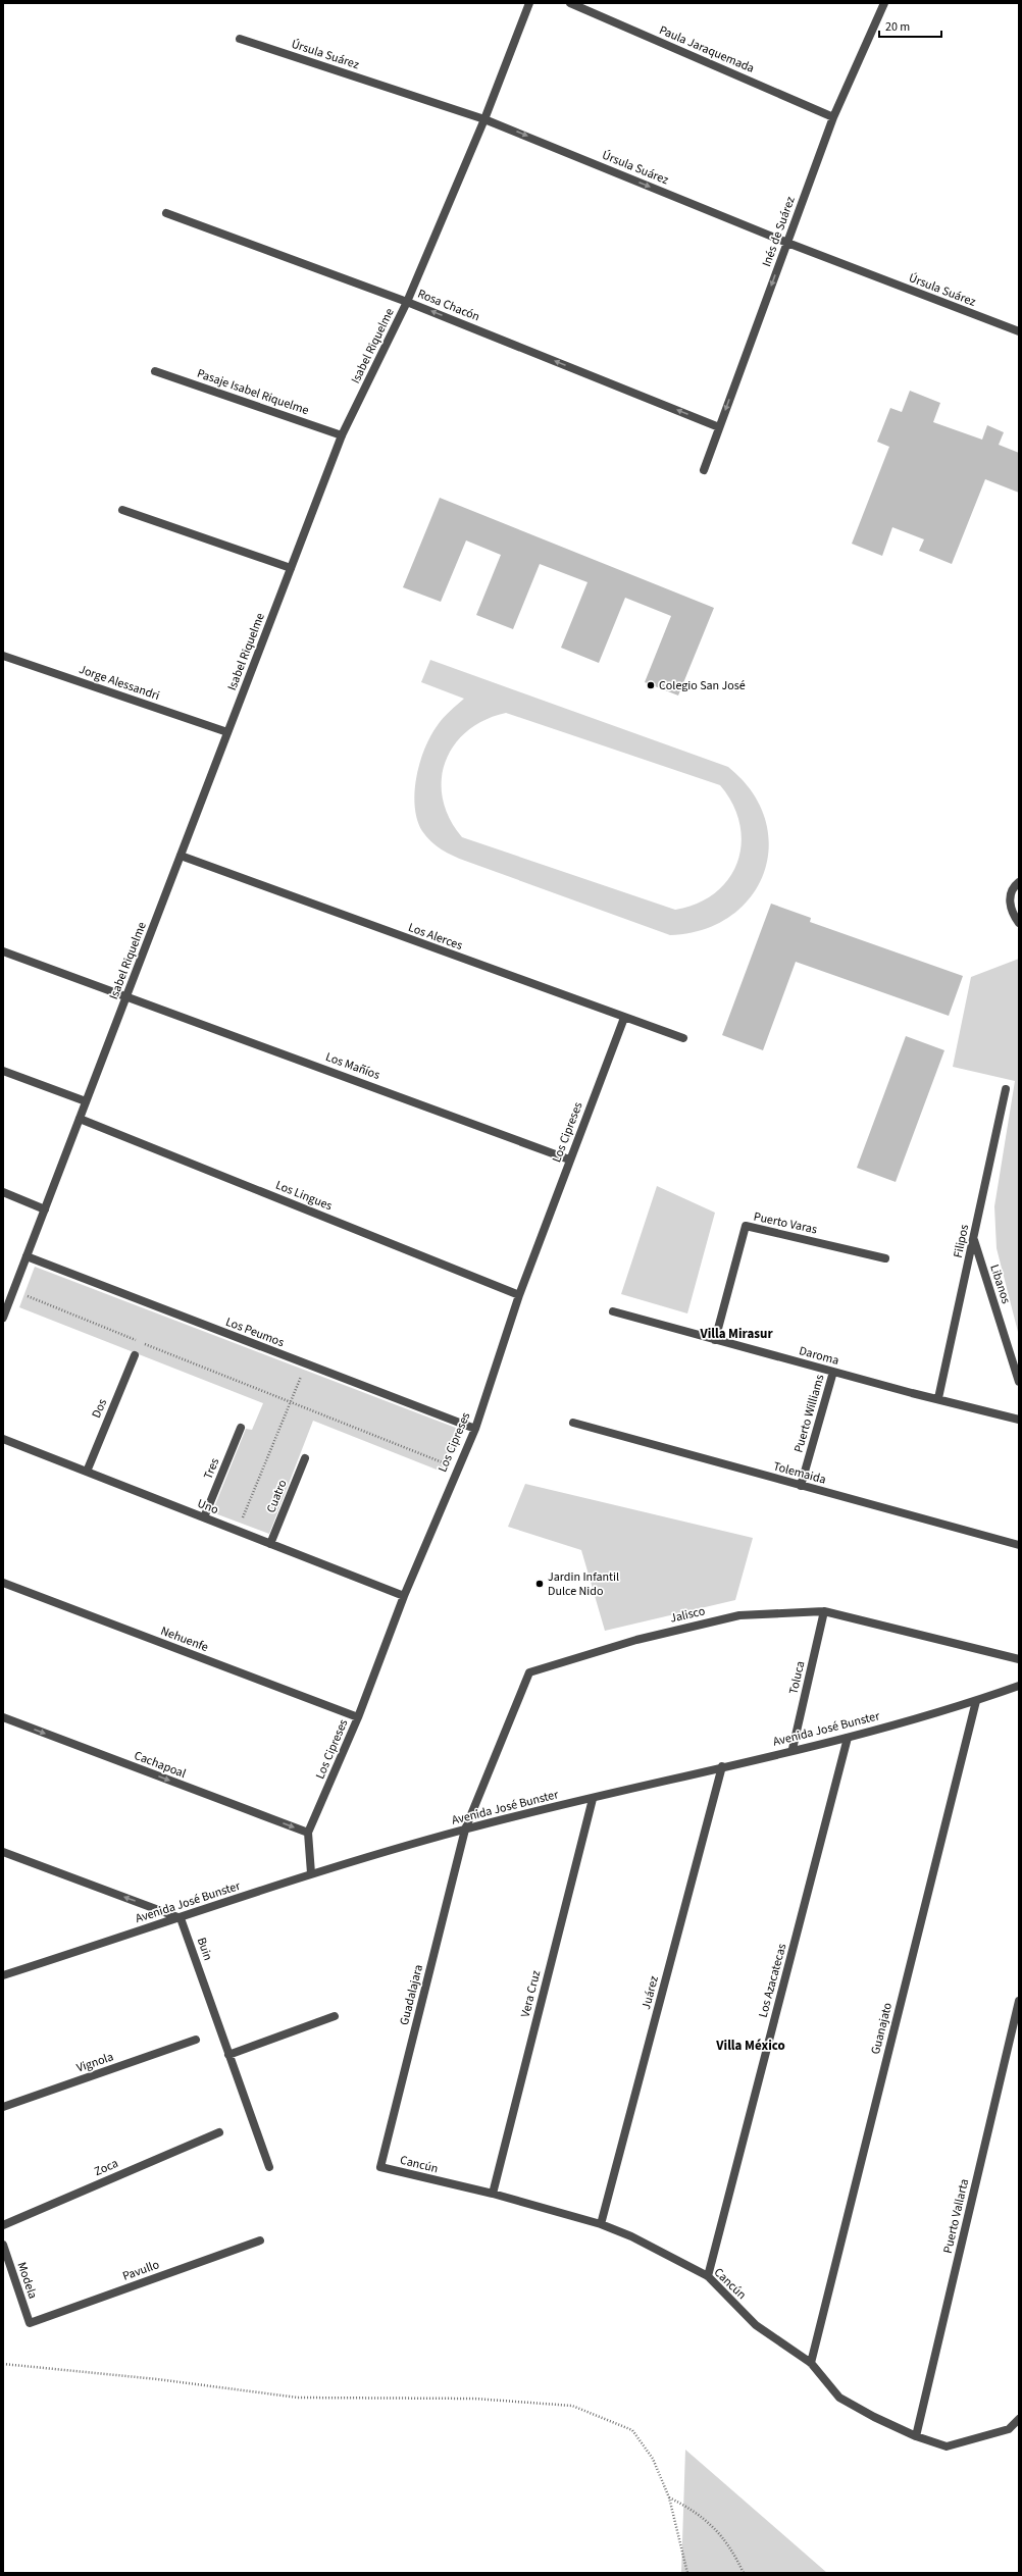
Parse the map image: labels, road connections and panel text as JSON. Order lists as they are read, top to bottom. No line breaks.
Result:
{"streets":{"street":["Paula Jaraquemada","Úrsula Suárez","Inés de Suárez","Rosa Chacón","Isabel Riquelme","Pasaje Isabel Riquelme","Jorge Alessandri","Los Alerces","Los Mañíos","Los Cipreses","Los Lingues","Puerto Varas","Filipos","Libanos","Los Peumos","Daroma","Dos","Puerto Williams","Tres","Tolemaida","Cuatro","Uno","Jalisco","Nehuenfe","Toluca","Avenida José Bunster","Cachapoal","Buin","Los Azacatecas","Juárez","Vera Cruz","Guadalajara","Guanajato","Vignola","Cancún","Zoca","Puerto Vallarta","Pavullo","Modela"]},"crossings":[["Paula Jaraquemada","Inés de Suárez"],["Úrsula Suárez","Inés de Suárez"],["Úrsula Suárez","Isabel Riquelme"],["Inés de Suárez","Rosa Chacón"],["Rosa Chacón","Isabel Riquelme"],["Isabel Riquelme","Pasaje Isabel Riquelme"],["Isabel Riquelme","Jorge Alessandri"],["Isabel Riquelme","Los Alerces"],["Isabel Riquelme","Los Mañíos"],["Isabel Riquelme","Los Lingues"],["Isabel Riquelme","Los Peumos"],["Los Alerces","Los Cipreses"],["Los Mañíos","Los Cipreses"],["Los Cipreses","Los Lingues"],["Los Cipreses","Los Peumos"],["Los Cipreses","Uno"],["Los Cipreses","Nehuenfe"],["Los Cipreses","Avenida José Bunster"],["Los Cipreses","Cachapoal"],["Puerto Varas","Daroma"],["Filipos","Libanos"],["Filipos","Daroma"],["Daroma","Puerto Williams"],["Dos","Uno"],["Puerto Williams","Tolemaida"],["Tres","Uno"],["Cuatro","Uno"],["Jalisco","Toluca"],["Jalisco","Avenida José Bunster"],["Jalisco","Guadalajara"],["Toluca","Avenida José Bunster"],["Avenida José Bunster","Buin"],["Avenida José Bunster","Los Azacatecas"],["Avenida José Bunster","Juárez"],["Avenida José Bunster","Vera Cruz"],["Avenida José Bunster","Guadalajara"],["Avenida José Bunster","Guanajato"],["Los Azacatecas","Cancún"],["Juárez","Cancún"],["Vera Cruz","Cancún"],["Guadalajara","Cancún"],["Guanajato","Cancún"],["Cancún","Puerto Vallarta"],["Pavullo","Modela"]],"one_way":["Úrsula Suárez","Inés de Suárez","Rosa Chacón","Cachapoal"],"districts":["Villa Mirasur","Villa México"],"places":["Colegio San José","Jardin Infantil Dulce Nido"],"scale_bar":"20 m"}
